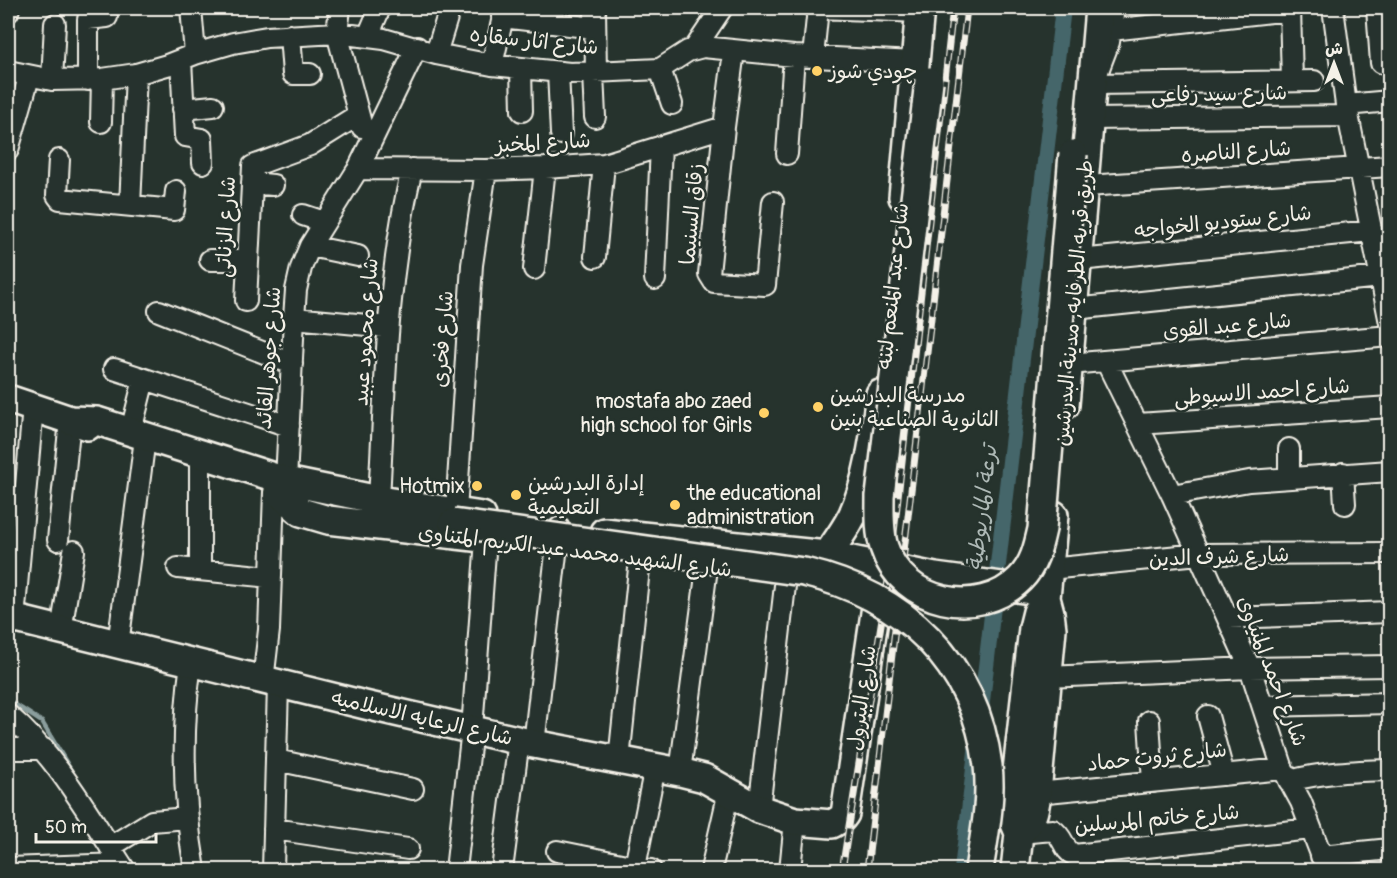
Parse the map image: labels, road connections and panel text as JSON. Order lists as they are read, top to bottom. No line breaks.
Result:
{"streets":{"main road":["شارع عبد المنعم لبنه","طريق قريه الطرفايه, مدينة البدرشين","شارع الشهيد محمد عبد الكريم المتناوى","شارع شرف الدين","شارع البترول","شارع الرعايه الاسلاميه"],"street":["شارع اثار سقاره","شارع سيد رفاعى","شارع المخبز","شارع الناصره","زقاق السنيما","شارع ستوديو الخواجه","شارع الزناتى","شارع عبد القوى","شارع محمود عبيد","شارع فخرى","شارع جوهر القائد","شارع احمد الاسيوطى","شارع احمد المنياوى","شارع ثروت حماد","شارع خاتم المرسلين"]},"crossings":[["شارع اثار سقاره","شارع جوهر القائد"],["شارع سيد رفاعى","طريق قريه الطرفايه, مدينة البدرشين"],["شارع المخبز","زقاق السنيما"],["شارع المخبز","شارع محمود عبيد"],["شارع المخبز","شارع فخرى"],["شارع المخبز","شارع جوهر القائد"],["شارع الناصره","طريق قريه الطرفايه, مدينة البدرشين"],["شارع ستوديو الخواجه","طريق قريه الطرفايه, مدينة البدرشين"],["شارع عبد المنعم لبنه","شارع الشهيد محمد عبد الكريم المتناوى"],["طريق قريه الطرفايه, مدينة البدرشين","شارع عبد القوى"],["طريق قريه الطرفايه, مدينة البدرشين","شارع شرف الدين"],["طريق قريه الطرفايه, مدينة البدرشين","شارع ثروت حماد"],["طريق قريه الطرفايه, مدينة البدرشين","شارع خاتم المرسلين"],["شارع عبد القوى","شارع احمد المنياوى"],["شارع محمود عبيد","شارع الشهيد محمد عبد الكريم المتناوى"],["شارع فخرى","شارع الشهيد محمد عبد الكريم المتناوى"],["شارع جوهر القائد","شارع الشهيد محمد عبد الكريم المتناوى"],["شارع جوهر القائد","شارع الرعايه الاسلاميه"],["شارع احمد الاسيوطى","شارع احمد المنياوى"],["شارع الشهيد محمد عبد الكريم المتناوى","شارع شرف الدين"],["شارع الشهيد محمد عبد الكريم المتناوى","شارع البترول"],["شارع شرف الدين","شارع احمد المنياوى"],["شارع شرف الدين","شارع البترول"],["شارع احمد المنياوى","شارع ثروت حماد"],["شارع احمد المنياوى","شارع خاتم المرسلين"],["شارع البترول","شارع الرعايه الاسلاميه"]],"water":["ترعة الماريوطية"],"places":["چودي شوز","مدرسة البدرشين الثانوية الصناعية بنين","mostafa abo zaed high school for Girls","Hotmix","إدارة البدرشين التعليمية","the educational administration"],"scale_bar":"50 m","north":"top"}
